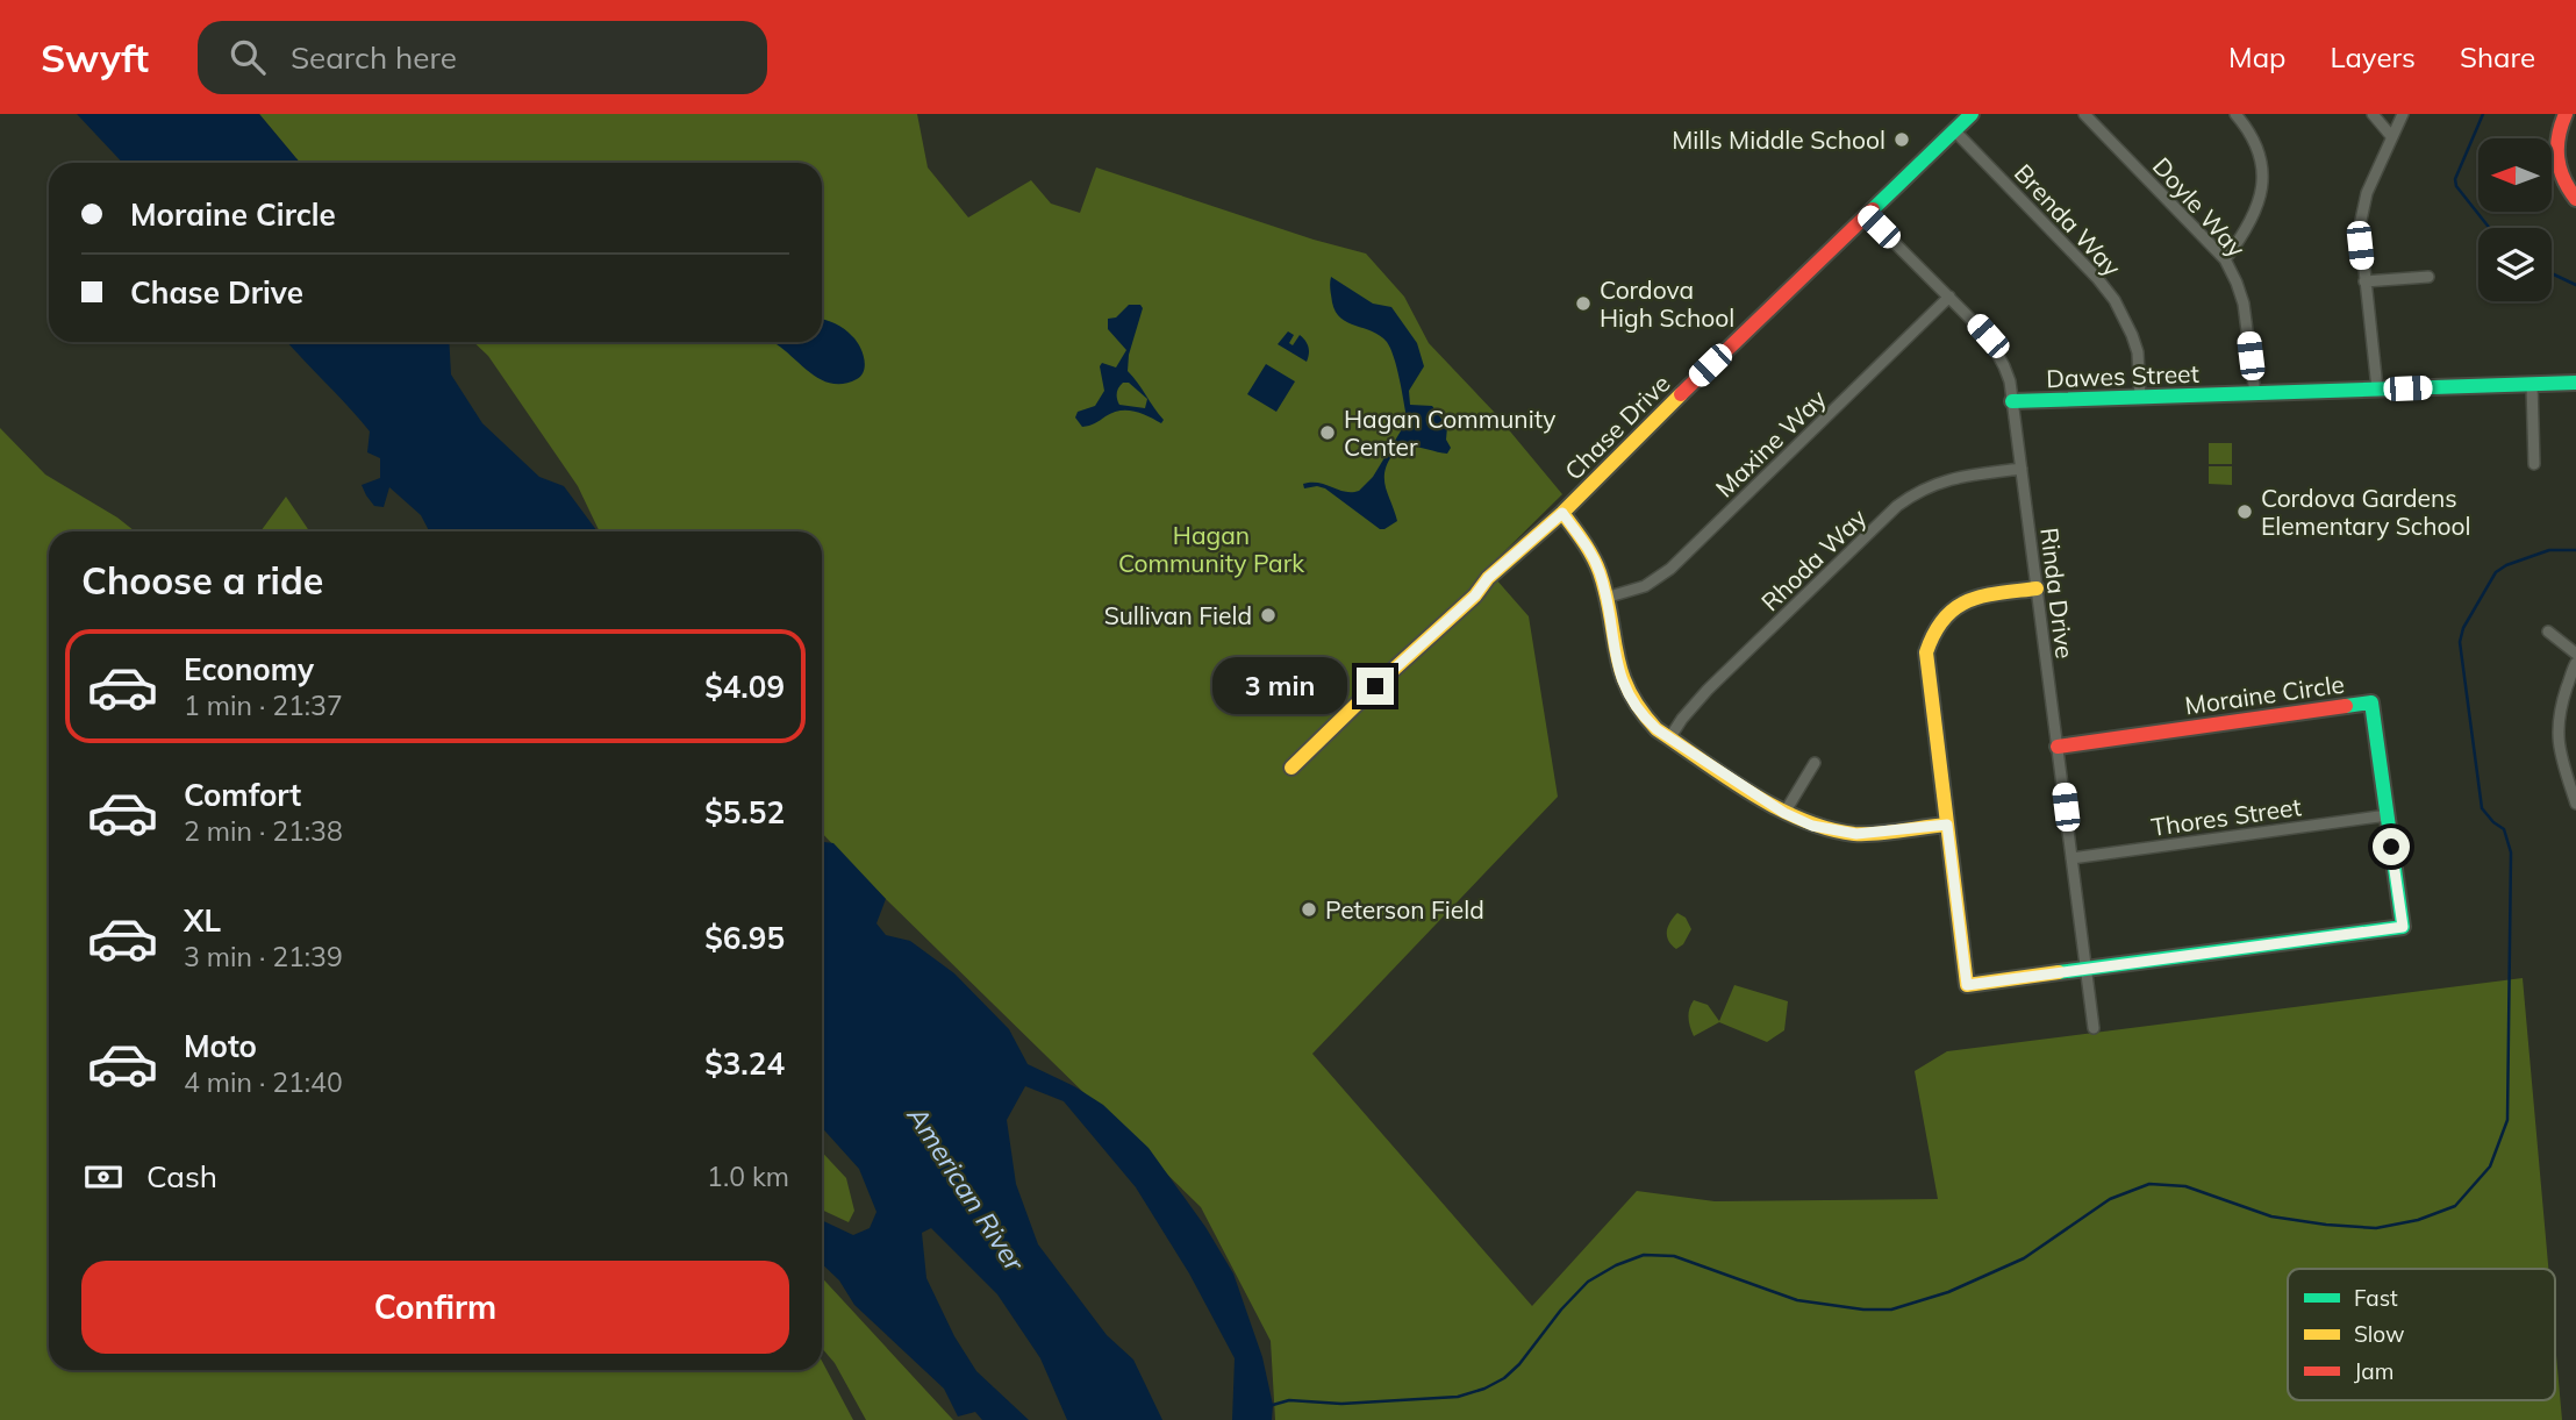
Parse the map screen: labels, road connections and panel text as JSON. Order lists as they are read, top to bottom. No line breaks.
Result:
{"streets":{"street":["Doyle Way","Brenda Way","Dawes Street","Chase Drive","Maxine Way","Rhoda Way","Rinda Drive","Moraine Circle","Thores Street"]},"crossings":[["Doyle Way","Dawes Street"],["Brenda Way","Dawes Street"],["Brenda Way","Chase Drive"],["Dawes Street","Rinda Drive"],["Chase Drive","Rinda Drive"],["Maxine Way","Rinda Drive"],["Rhoda Way","Rinda Drive"],["Rinda Drive","Moraine Circle"],["Rinda Drive","Thores Street"],["Moraine Circle","Thores Street"]],"water":["American River"],"parks":["Hagan Community Park"],"places":["Mills Middle School","Cordova High School","Hagan Community Center","Cordova Gardens Elementary School","Sullivan Field","Peterson Field"],"legend":["Fast","Slow","Jam"],"north":"left","page":{"header":"Swyft","search":"Search here","nav":["Map","Layers","Share"],"banner":["Moraine Circle","Chase Drive"],"heading":"Choose a ride","list":[{"name":"Economy","note":"1 min · 21:37","value":"$4.09"},{"name":"Comfort","note":"2 min · 21:38","value":"$5.52"},{"name":"XL","note":"3 min · 21:39","value":"$6.95"},{"name":"Moto","note":"4 min · 21:40","value":"$3.24"}],"bubble":"3 min","pay":["Cash","1.0 km"],"buttons":"Confirm"}}
